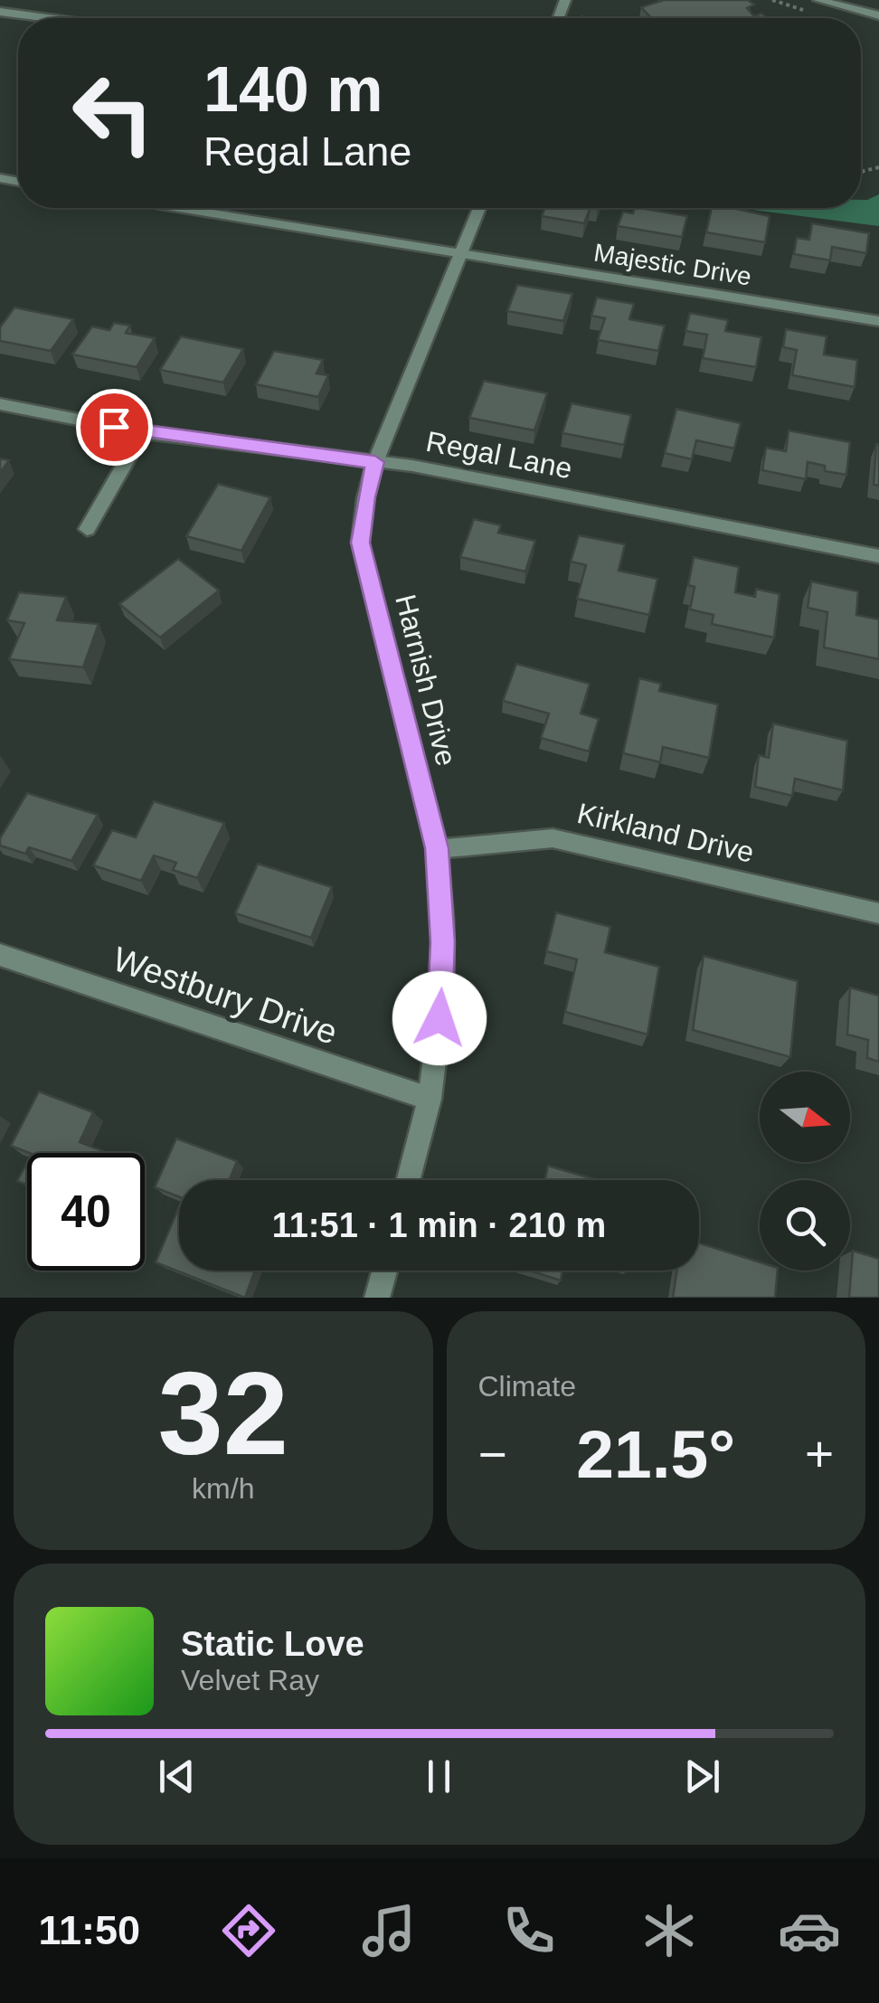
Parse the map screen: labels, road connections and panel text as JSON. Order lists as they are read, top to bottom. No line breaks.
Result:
{"streets":{"street":["Majestic Drive","Regal Lane","Harnish Drive","Kirkland Drive","Westbury Drive"]},"crossings":[["Majestic Drive","Harnish Drive"],["Regal Lane","Harnish Drive"],["Harnish Drive","Kirkland Drive"],["Harnish Drive","Westbury Drive"]],"north":"right","page":{"turn":["140 m","Regal Lane"],"limit":"40","trip":"11:51 · 1 min · 210 m","tile":[["32","km/h"],"Climate"],"heat":["−","21.5°","+"],"song":["Static Love","Velvet Ray"],"tabs":"11:50"}}
